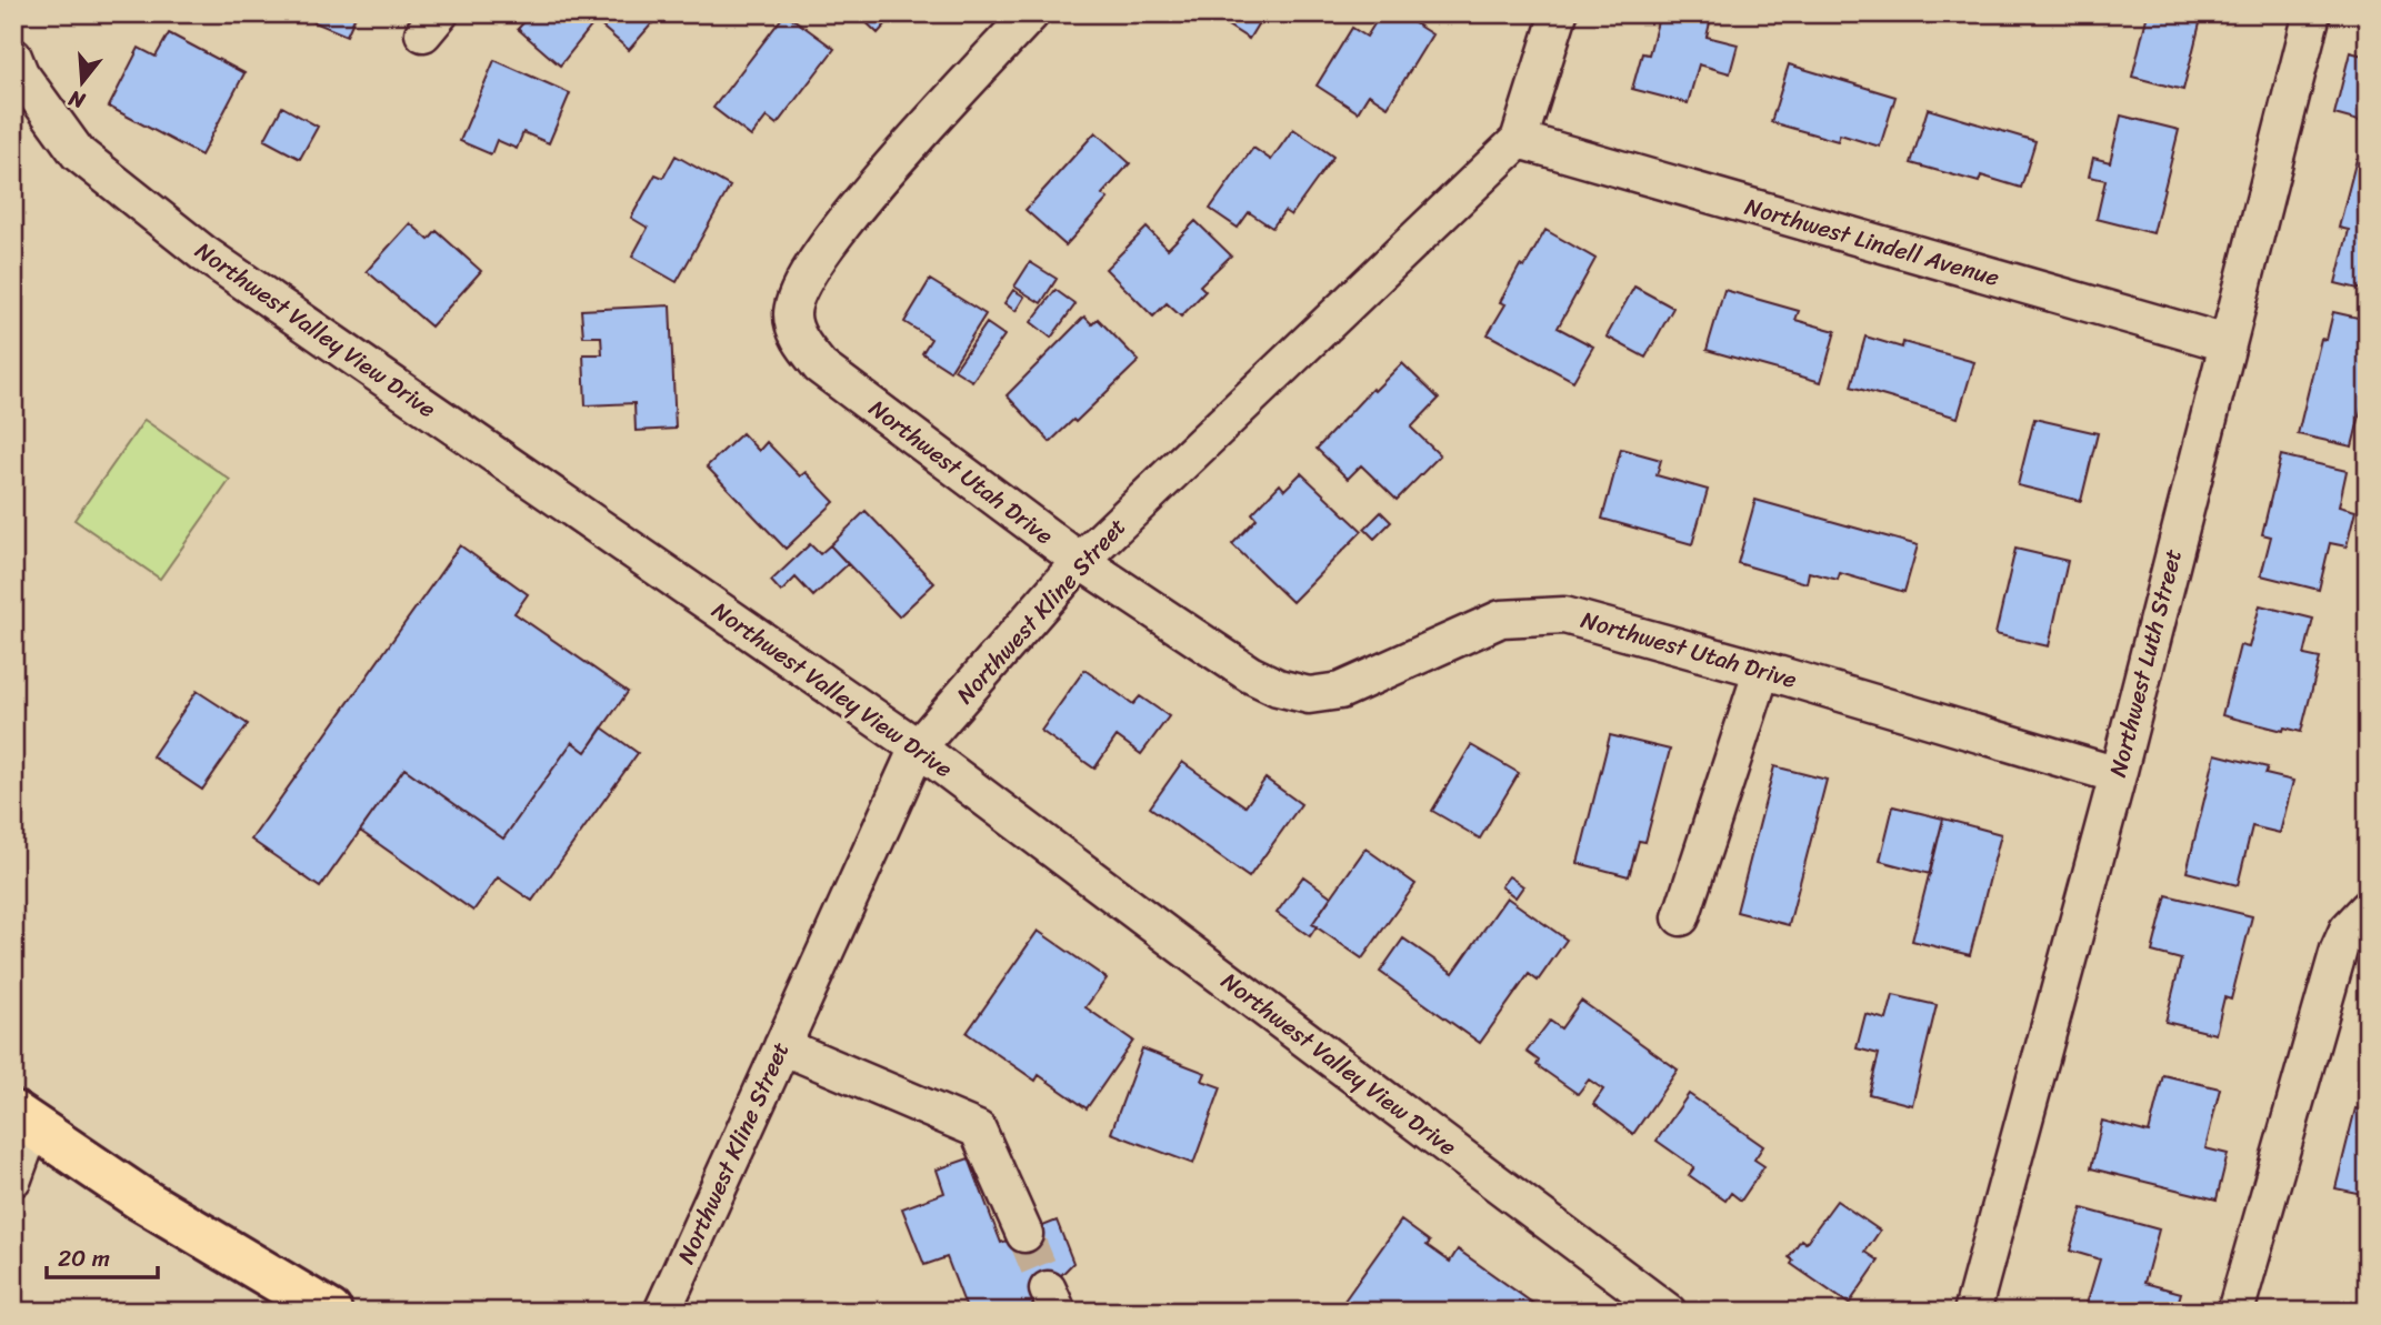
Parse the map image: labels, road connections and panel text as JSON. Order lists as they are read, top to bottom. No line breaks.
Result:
{"streets":{"street":["Northwest Lindell Avenue","Northwest Valley View Drive","Northwest Utah Drive","Northwest Kline Street","Northwest Luth Street"]},"crossings":[["Northwest Lindell Avenue","Northwest Kline Street"],["Northwest Lindell Avenue","Northwest Luth Street"],["Northwest Valley View Drive","Northwest Kline Street"],["Northwest Utah Drive","Northwest Kline Street"],["Northwest Utah Drive","Northwest Luth Street"]],"scale_bar":"20 m","north":"bottom"}
